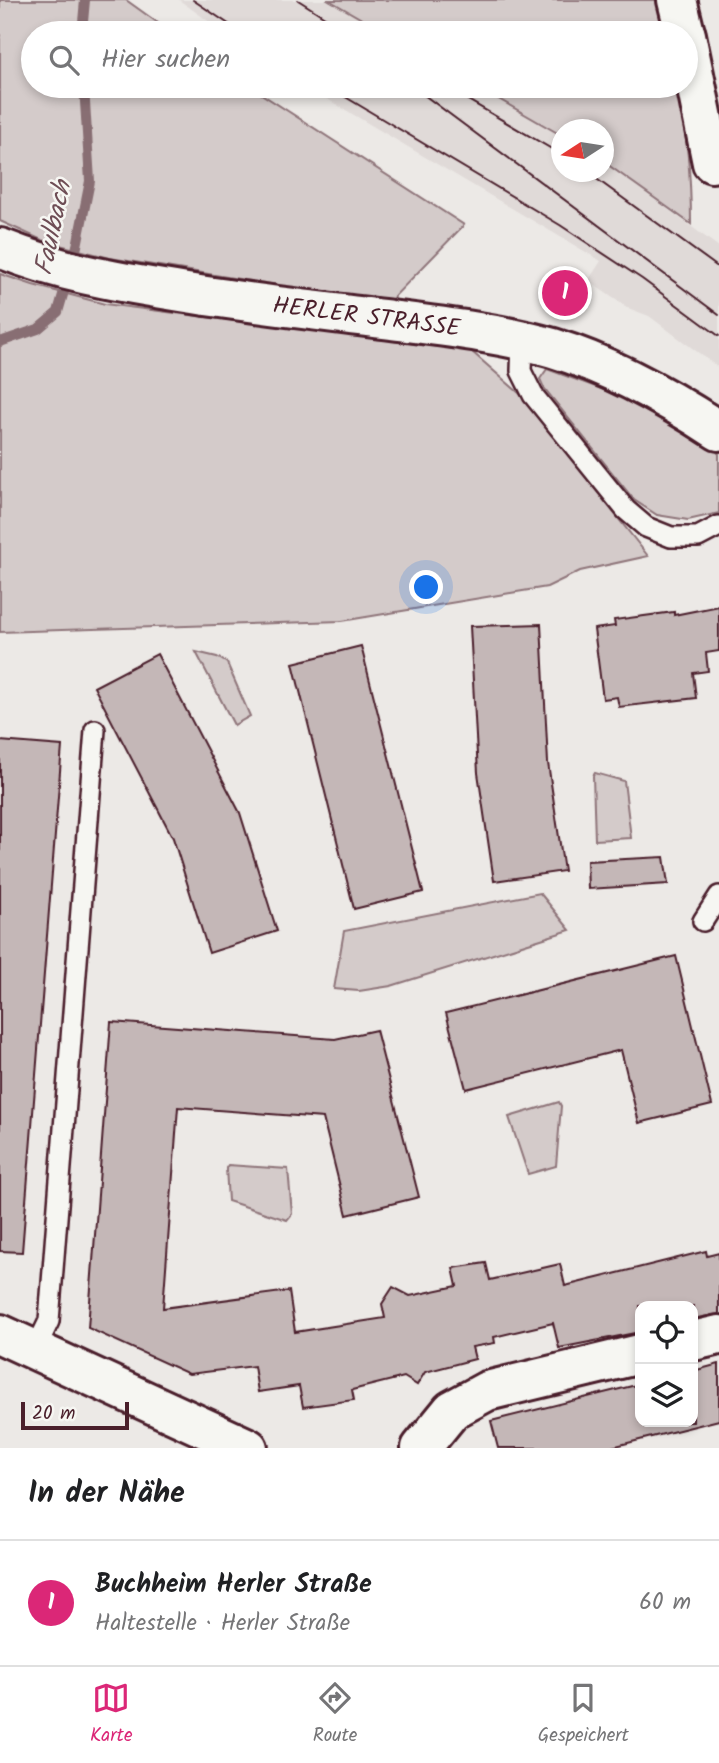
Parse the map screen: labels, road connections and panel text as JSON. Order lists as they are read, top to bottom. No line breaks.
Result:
{"streets":{"street":["HERLER STRASSE"]},"water":["Faulbach"],"scale_bar":"20 m","north":"left","page":{"search":"Hier suchen","pins":"1","scale":"20 m","heading":"In der Nähe","list":[{"mark":"1","name":"Buchheim Herler Straße","note":"Haltestelle · Herler Straße","value":"60 m"}],"nav":["Karte","Route","Gespeichert"]}}
